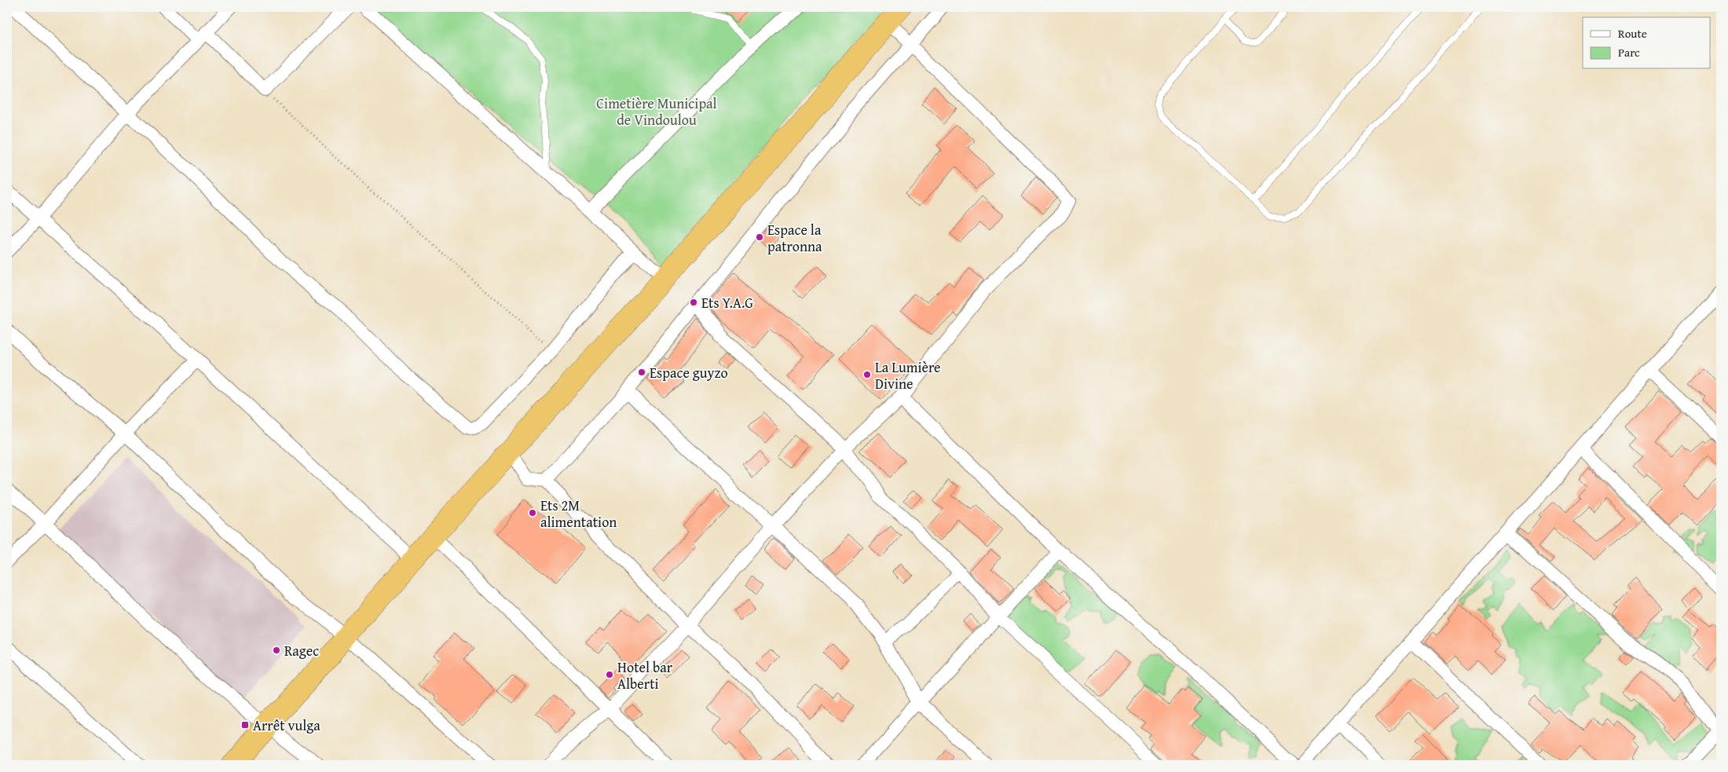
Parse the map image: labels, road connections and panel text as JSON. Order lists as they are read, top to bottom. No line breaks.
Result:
{"parks":["Cimetière Municipal de Vindoulou"],"places":{"other":["Espace la patronna","Ets Y.A.G","Espace guyzo","La Lumière Divine","Ets 2M alimentation","Ragec","Hotel bar Alberti"],"transit":["Arrêt vulga"]},"legend":["Route","Parc"]}
